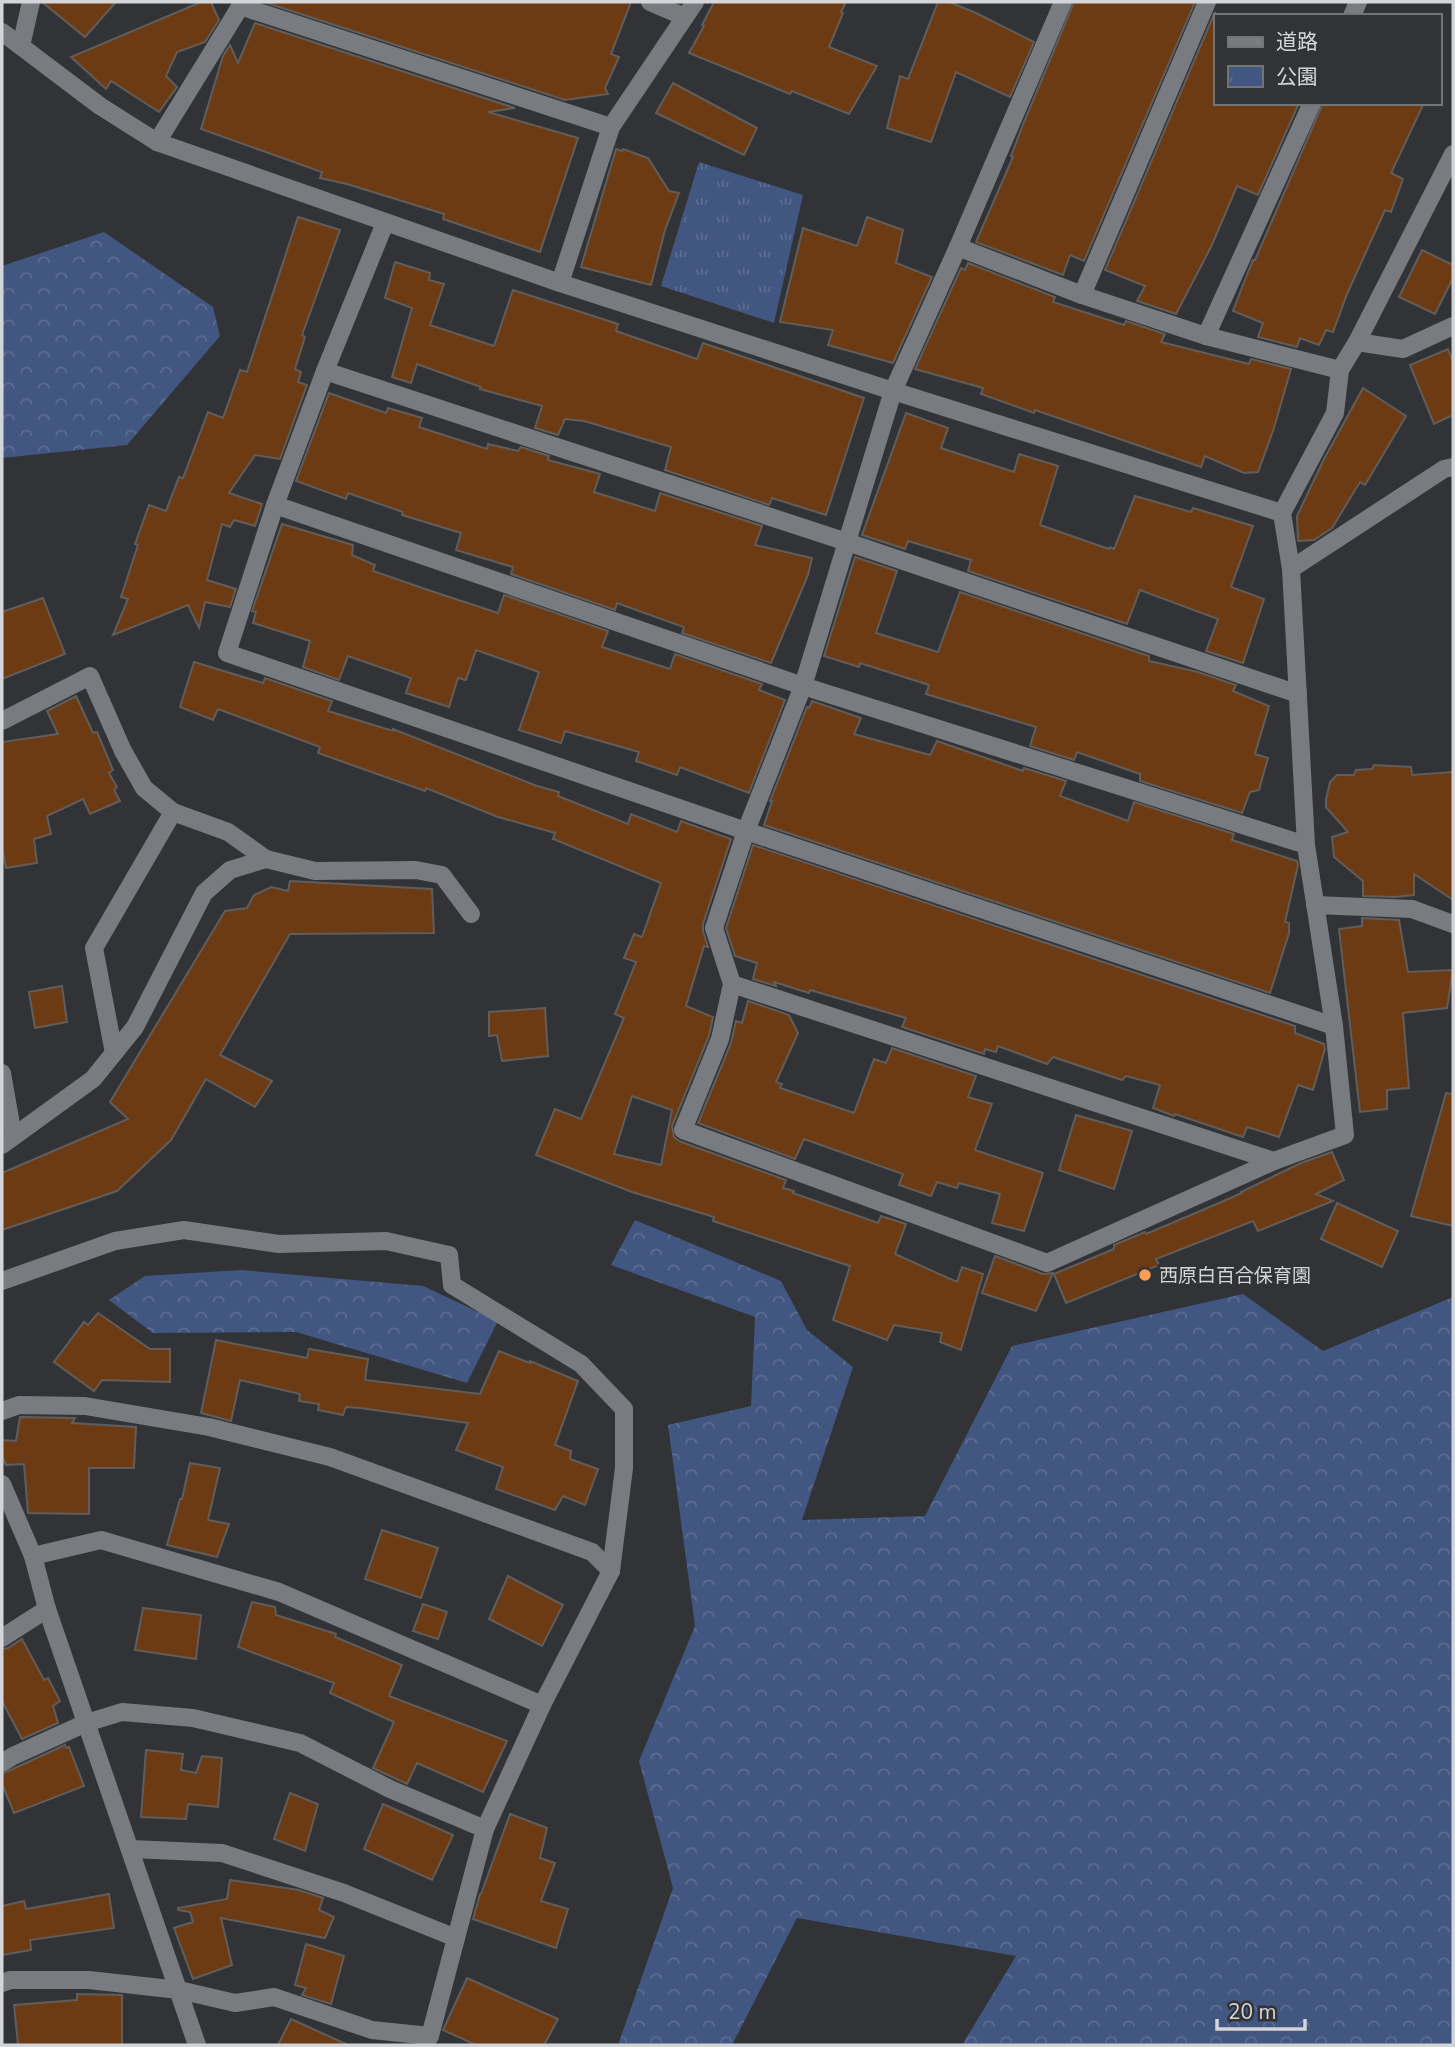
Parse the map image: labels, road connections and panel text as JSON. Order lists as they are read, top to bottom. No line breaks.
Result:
{"places":["西原白百合保育園"],"legend":["道路","公園"],"scale_bar":"20 m"}
